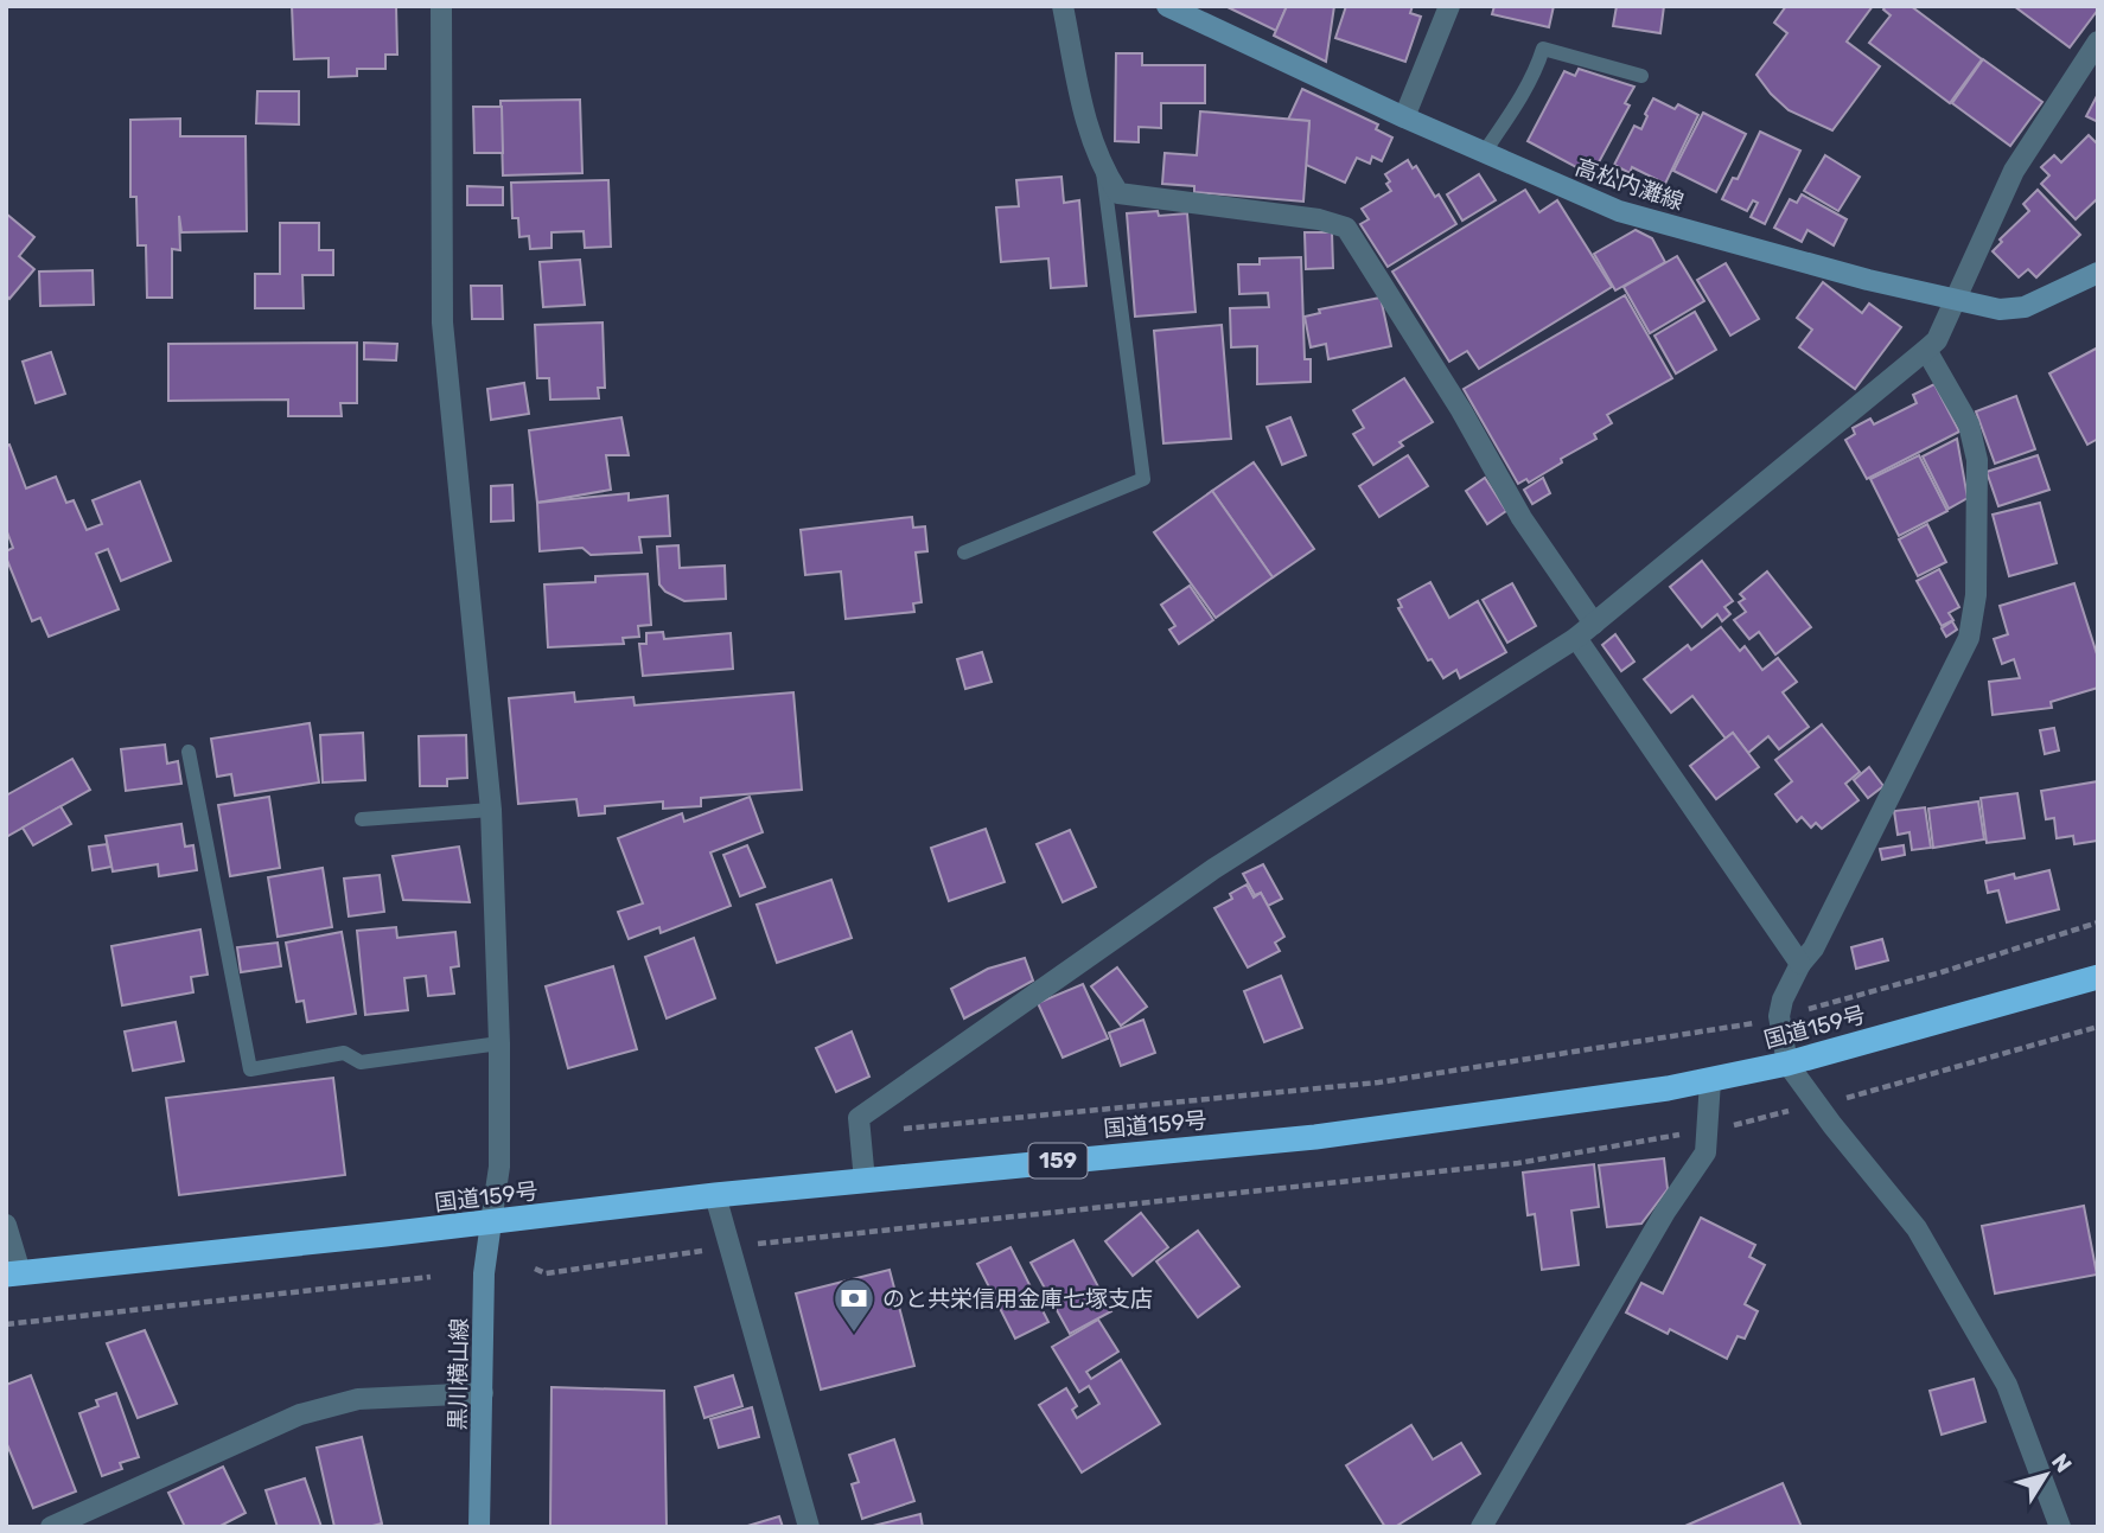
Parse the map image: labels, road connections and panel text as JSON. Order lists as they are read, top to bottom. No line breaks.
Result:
{"streets":{"highway":["国道159号","159"],"main road":["高松内灘線","黒川横山線"]},"crossings":[["国道159号","黒川横山線"]],"places":{"bank":["のと共栄信用金庫七塚支店"]},"north":"top right"}
